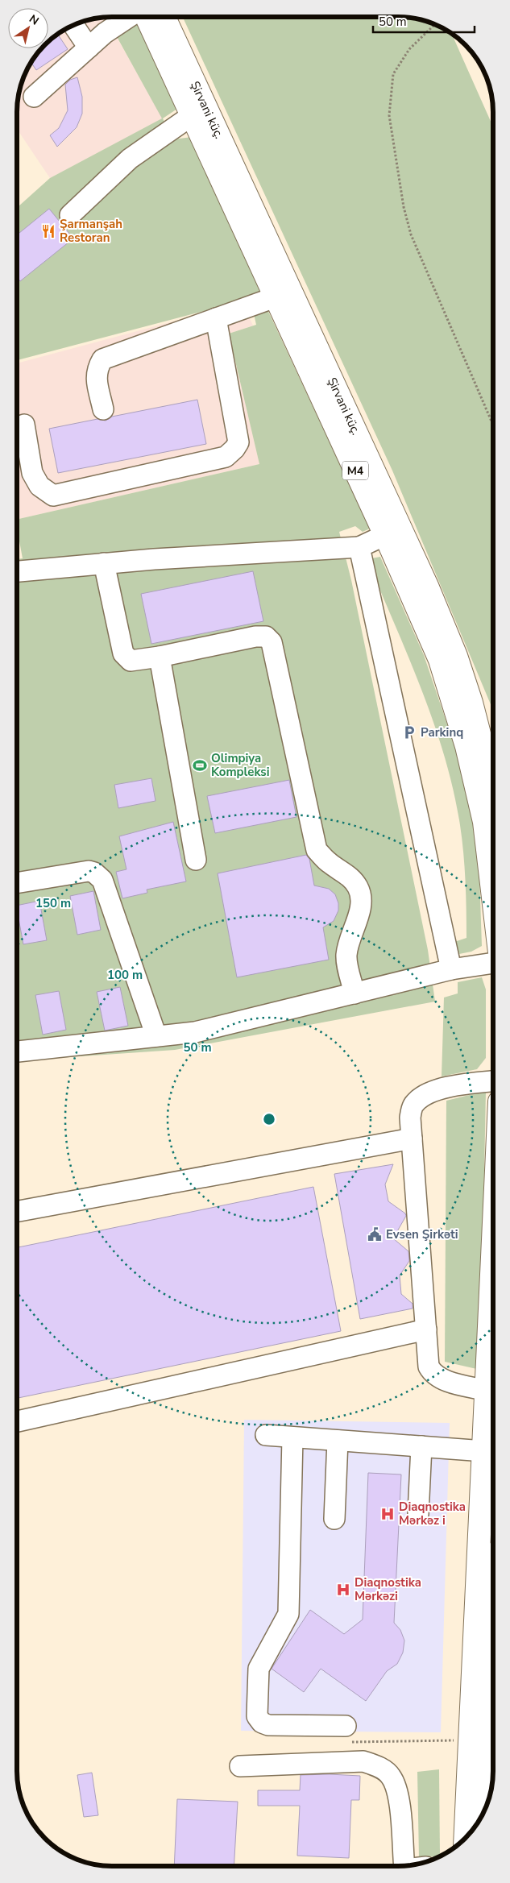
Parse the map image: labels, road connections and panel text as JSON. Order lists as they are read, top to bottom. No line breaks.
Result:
{"streets":{"highway":["Şirvani küç.","M4"]},"places":{"restaurant":["Şarmanşah Restoran"],"parking":["Parkinq"],"sports":["Olimpiya Kompleksi"],"public building":["Evsen Şirkəti"],"hospital":["Diaqnostika Mərkəz i","Diaqnostika Mərkəzi"]},"scale_bar":"50 m","north":"top right","rings":["150 m","100 m","50 m"]}
